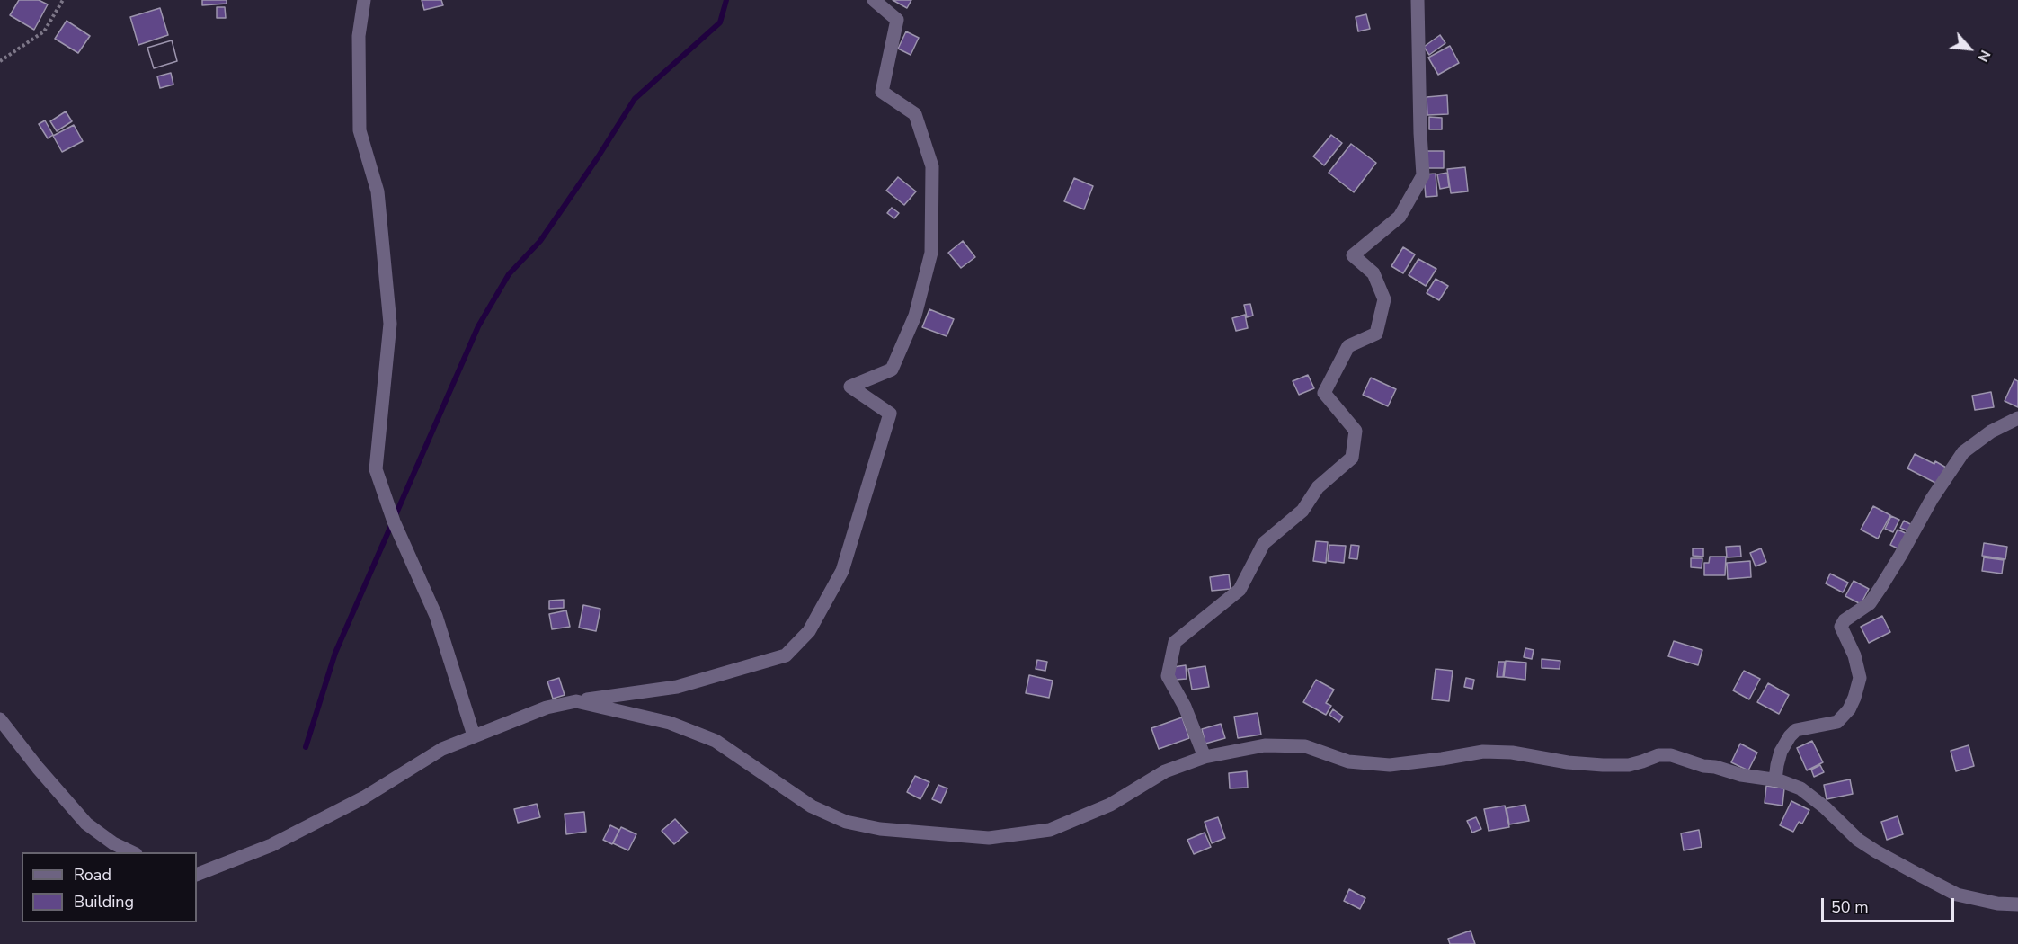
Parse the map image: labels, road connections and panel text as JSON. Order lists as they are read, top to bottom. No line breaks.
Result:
{"legend":["Road","Building"],"scale_bar":"50 m","north":"bottom right"}
